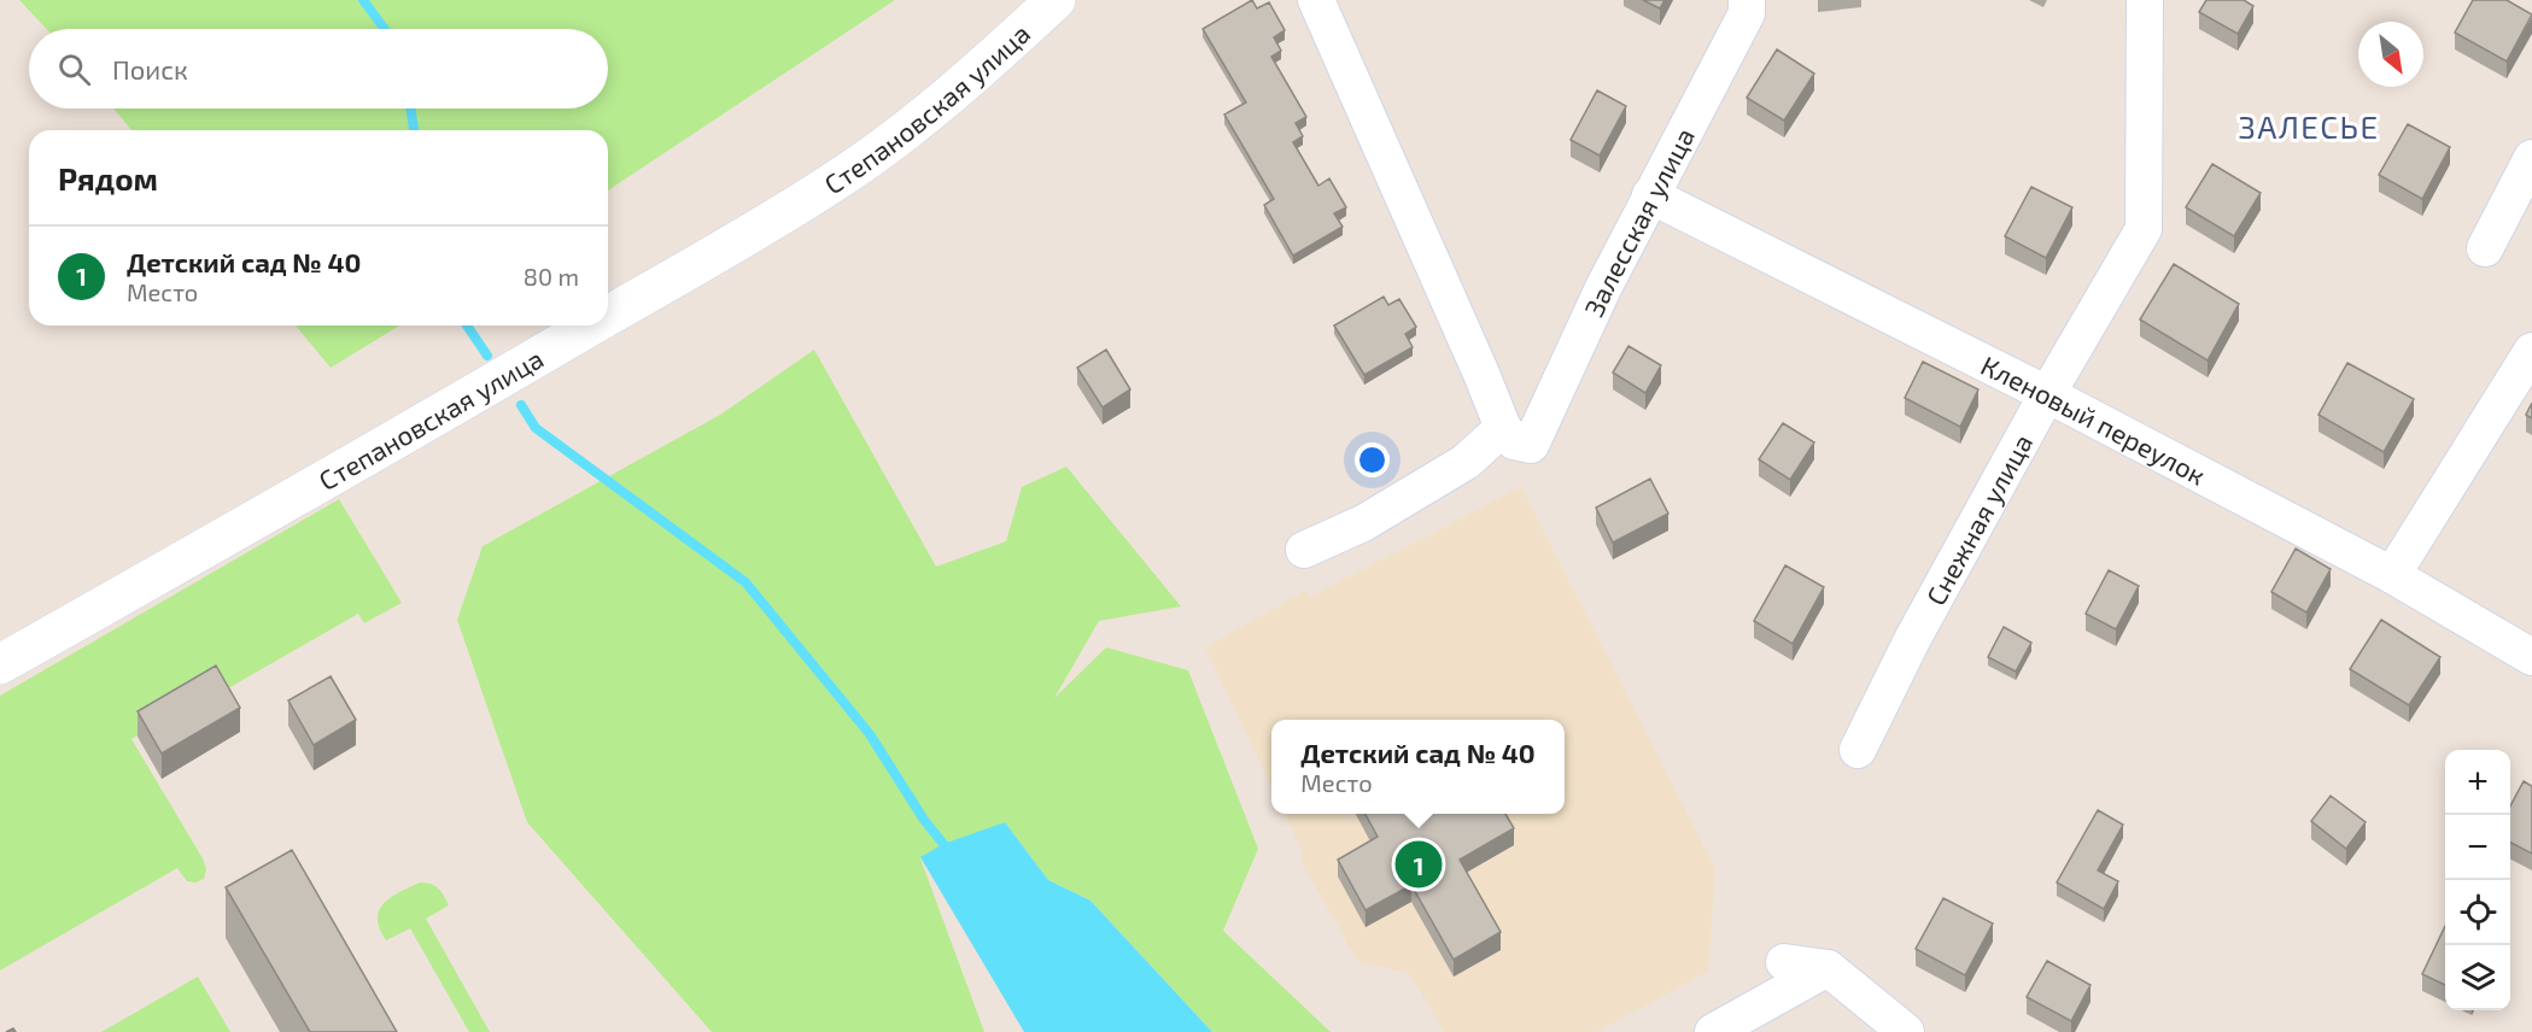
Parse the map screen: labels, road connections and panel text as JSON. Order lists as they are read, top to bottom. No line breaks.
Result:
{"streets":{"street":["Степановская улица","Залесская улица","Кленовый переулок","Снежная улица"]},"crossings":[["Залесская улица","Кленовый переулок"],["Кленовый переулок","Снежная улица"]],"districts":["ЗАЛЕСЬЕ"],"north":"bottom right","page":{"search":"Поиск","heading":"Рядом","list":[{"mark":"1","name":"Детский сад № 40","note":"Место","value":"80 m"}],"popup":["Детский сад № 40","Место"],"map_buttons":["+","−"],"pins":"1"}}
